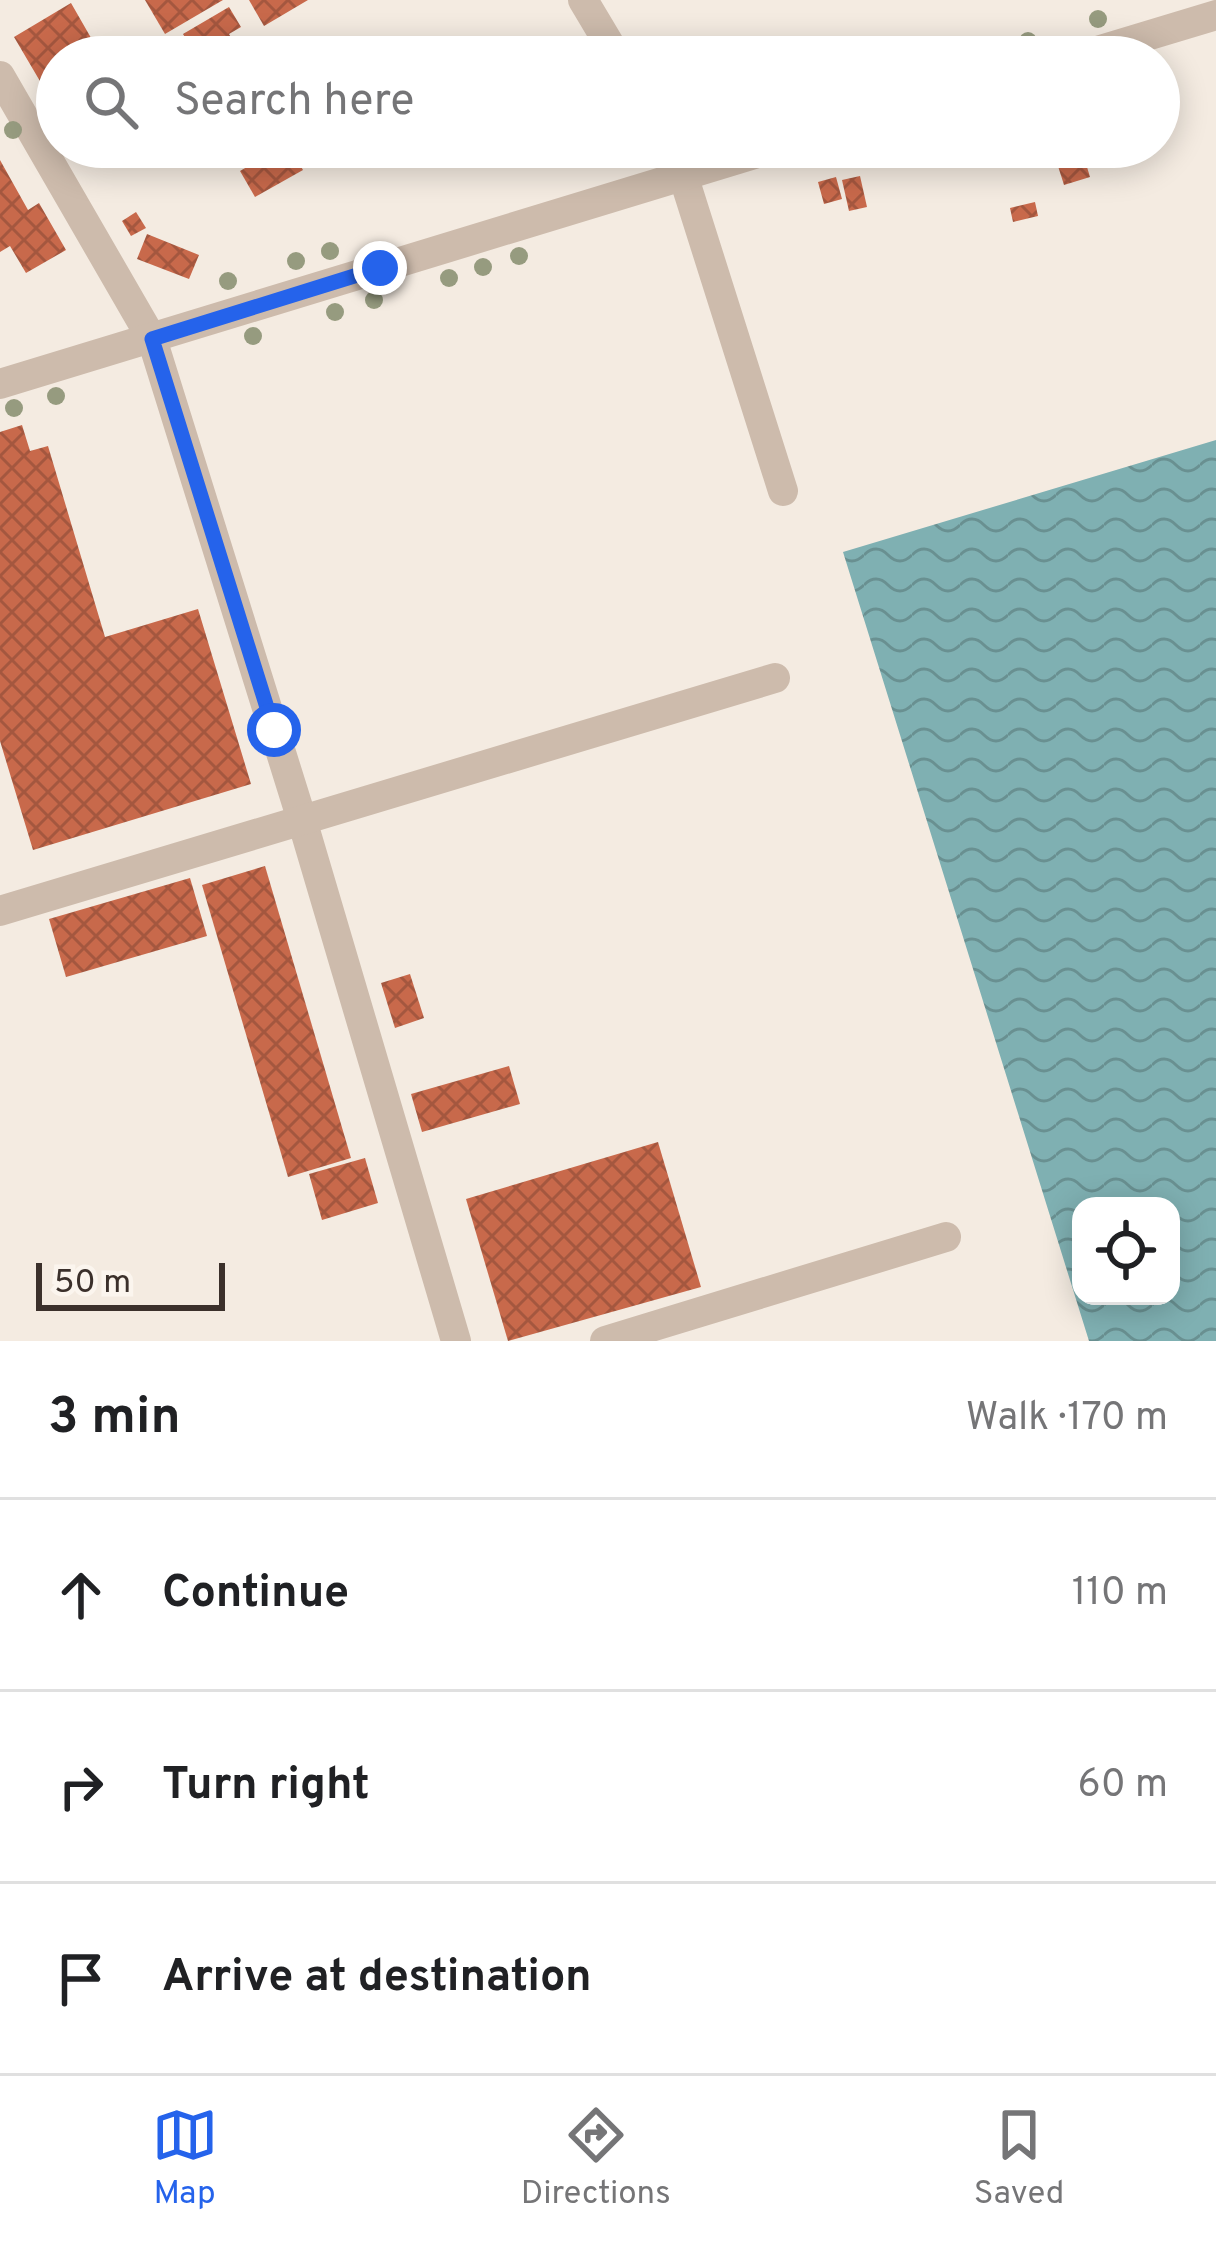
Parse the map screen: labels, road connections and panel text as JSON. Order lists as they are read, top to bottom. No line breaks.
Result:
{"scale_bar":"50 m","page":{"search":"Search here","scale":"50 m","heading":["3 min","Walk · 170 m"],"list":[["Continue","110 m"],["Turn right","60 m"],"Arrive at destination"],"nav":["Map","Directions","Saved"]}}
